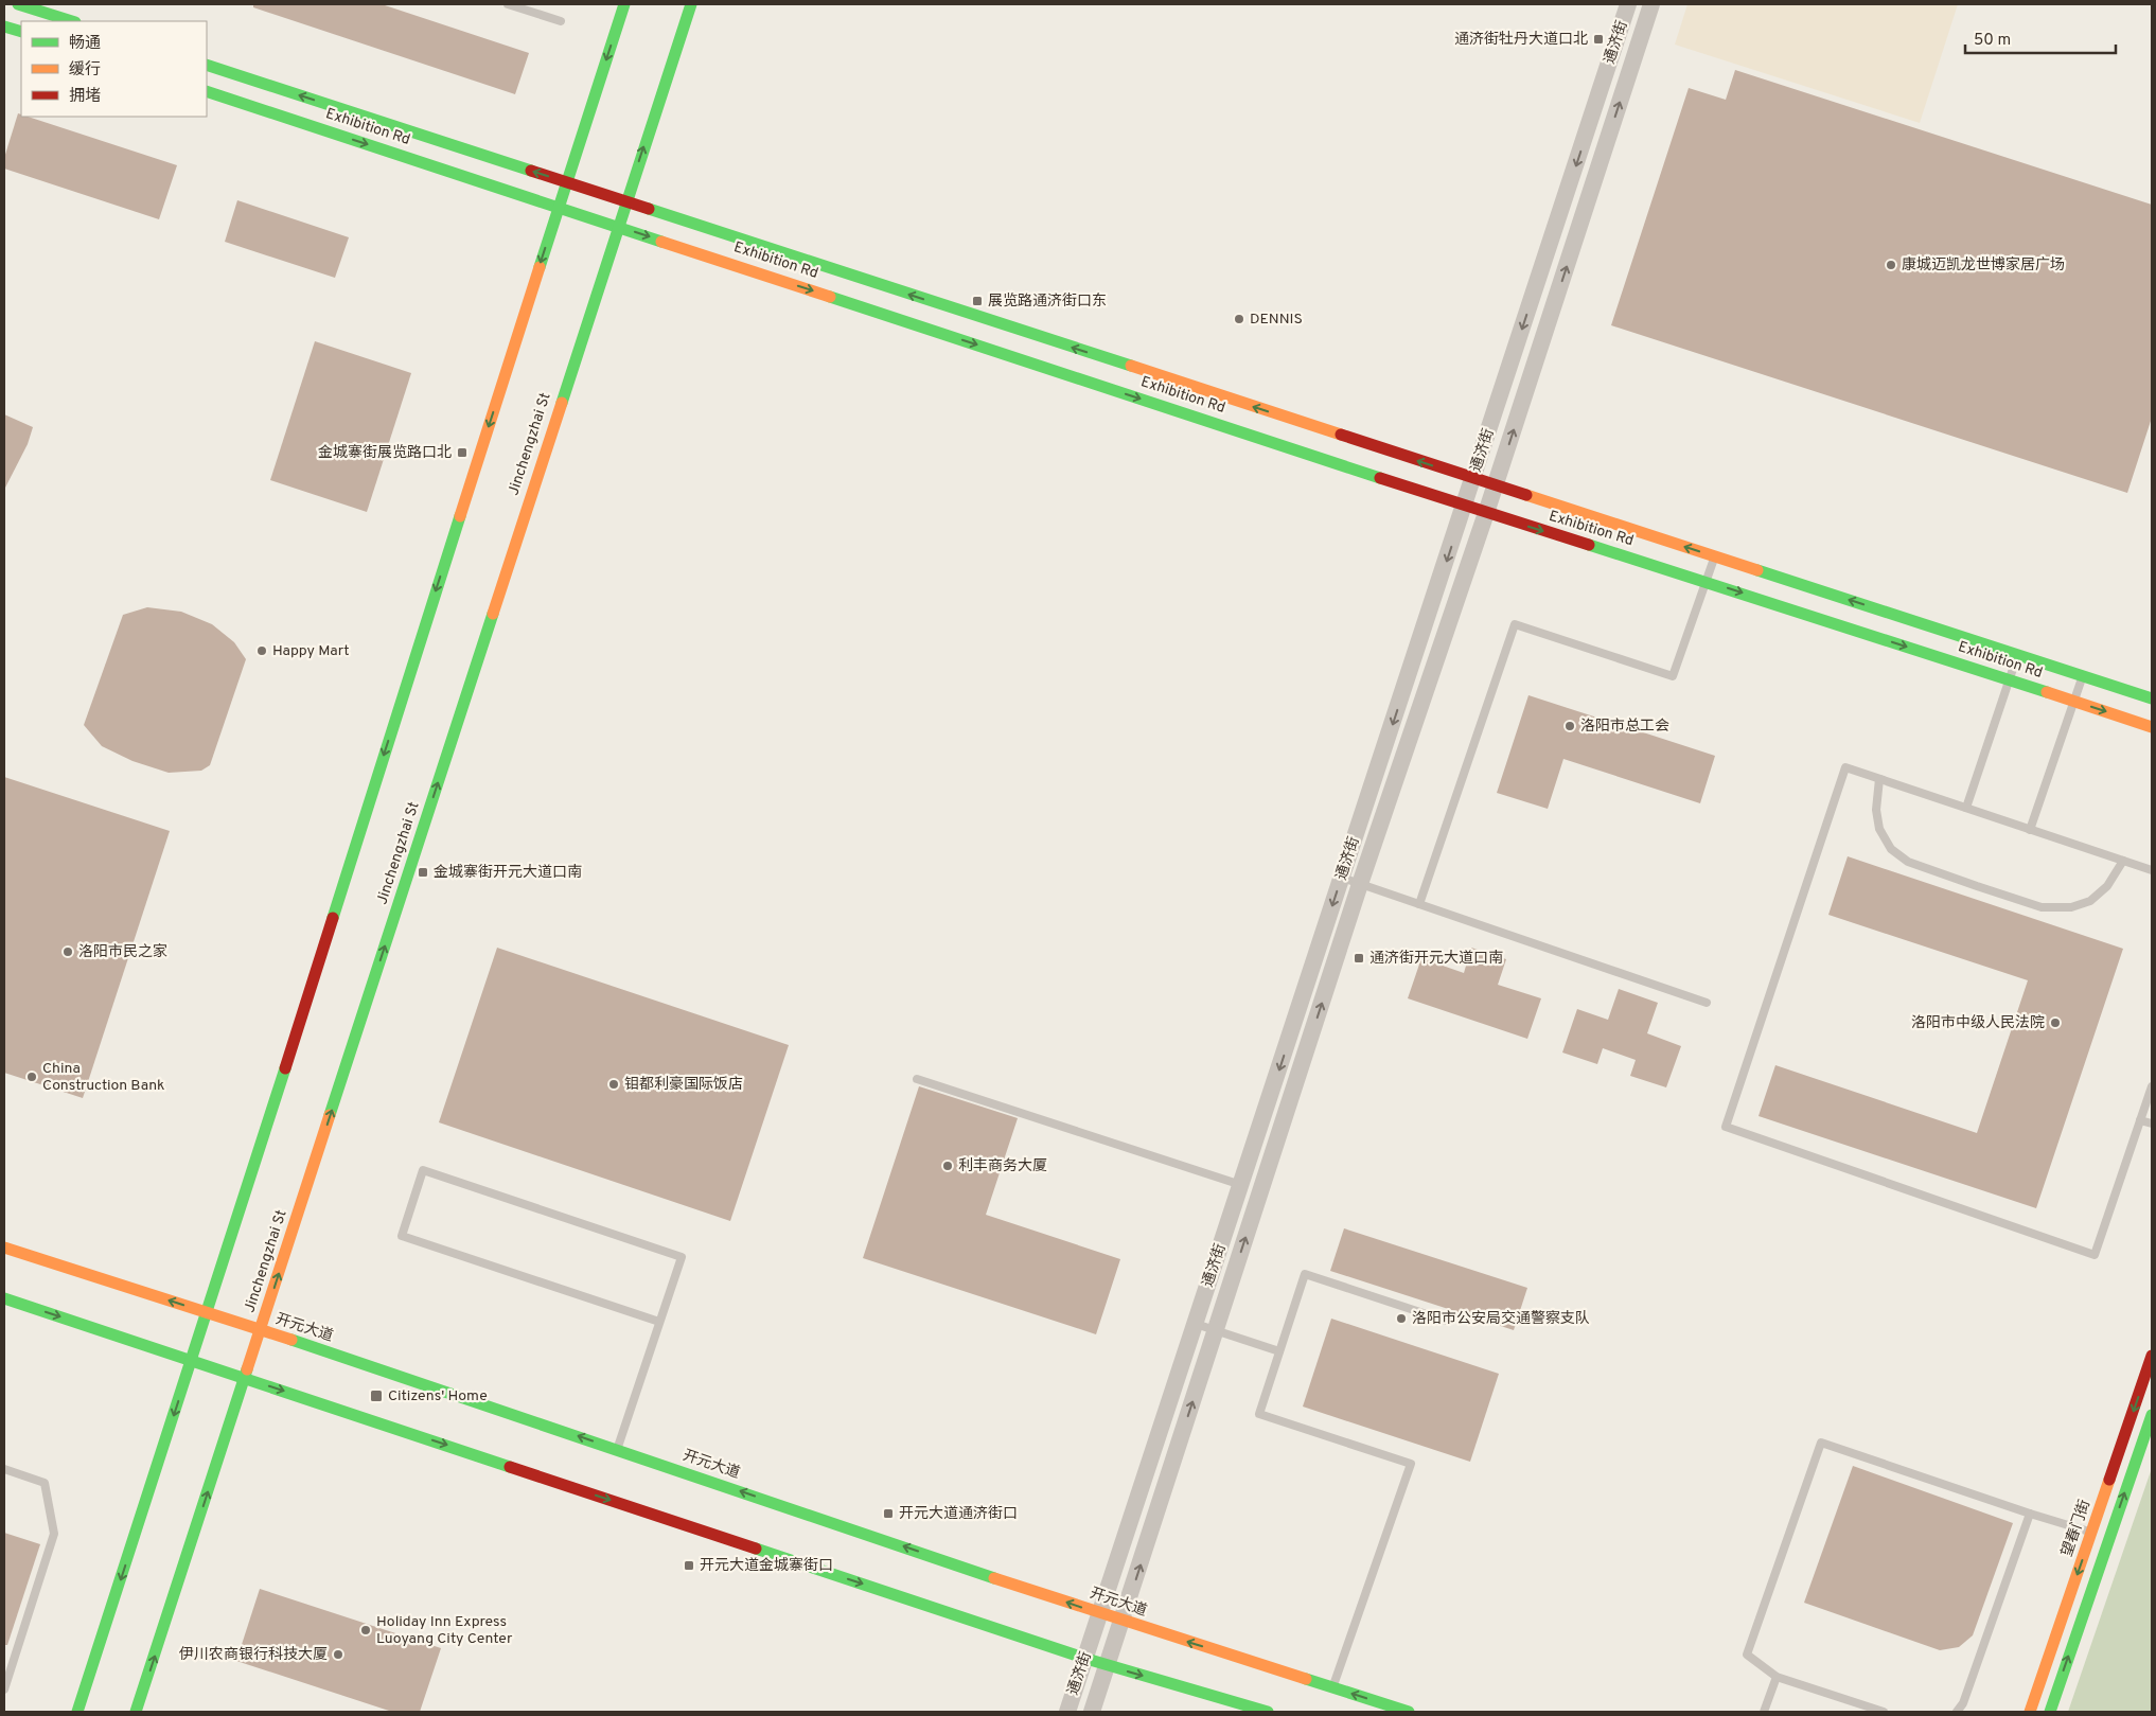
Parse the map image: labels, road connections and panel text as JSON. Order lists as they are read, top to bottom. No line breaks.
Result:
{"streets":{"main road":["Exhibition Rd","Jinchengzhai St","开元大道","望春门街"],"street":["通济街"]},"crossings":[["通济街","Exhibition Rd"],["通济街","开元大道"],["Exhibition Rd","Jinchengzhai St"],["Jinchengzhai St","开元大道"]],"places":{"transit":["通济街牡丹大道口北","展览路通济街口东","金城寨街展览路口北","金城寨街开元大道口南","通济街开元大道口南","Citizens' Home","开元大道通济街口","开元大道金城寨街口"],"other":["康城迈凯龙世博家居广场","DENNIS","Happy Mart","洛阳市总工会","洛阳市民之家","洛阳市中级人民法院","China Construction Bank","钼都利豪国际饭店","利丰商务大厦","洛阳市公安局交通警察支队","Holiday Inn Express Luoyang City Center","伊川农商银行科技大厦"]},"legend":["畅通","缓行","拥堵"],"scale_bar":"50 m"}
